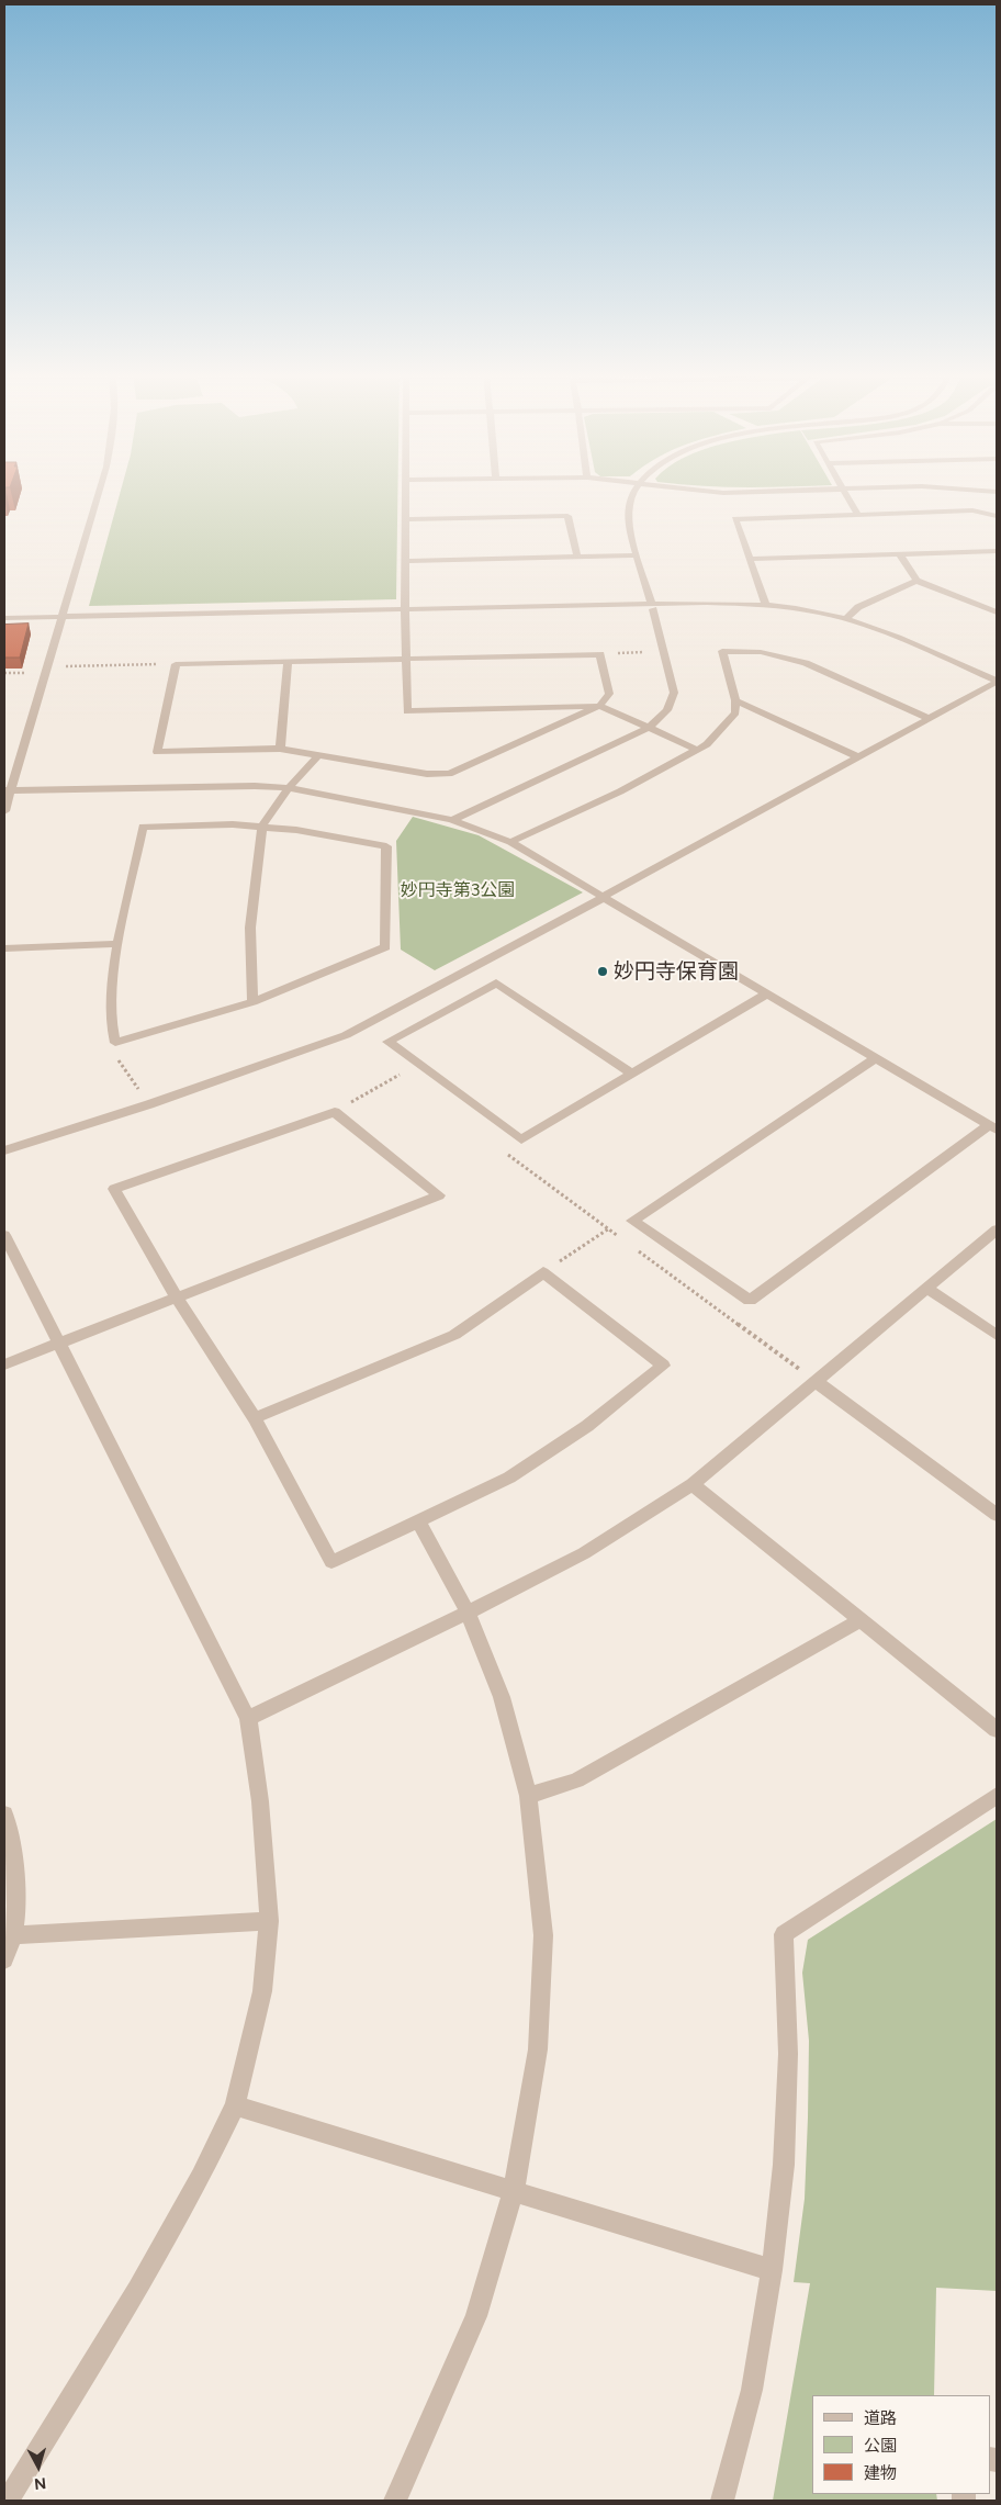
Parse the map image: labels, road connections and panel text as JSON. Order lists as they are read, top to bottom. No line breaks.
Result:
{"parks":["妙円寺第3公園"],"places":["妙円寺保育園"],"legend":["道路","公園","建物"],"north":"bottom"}
